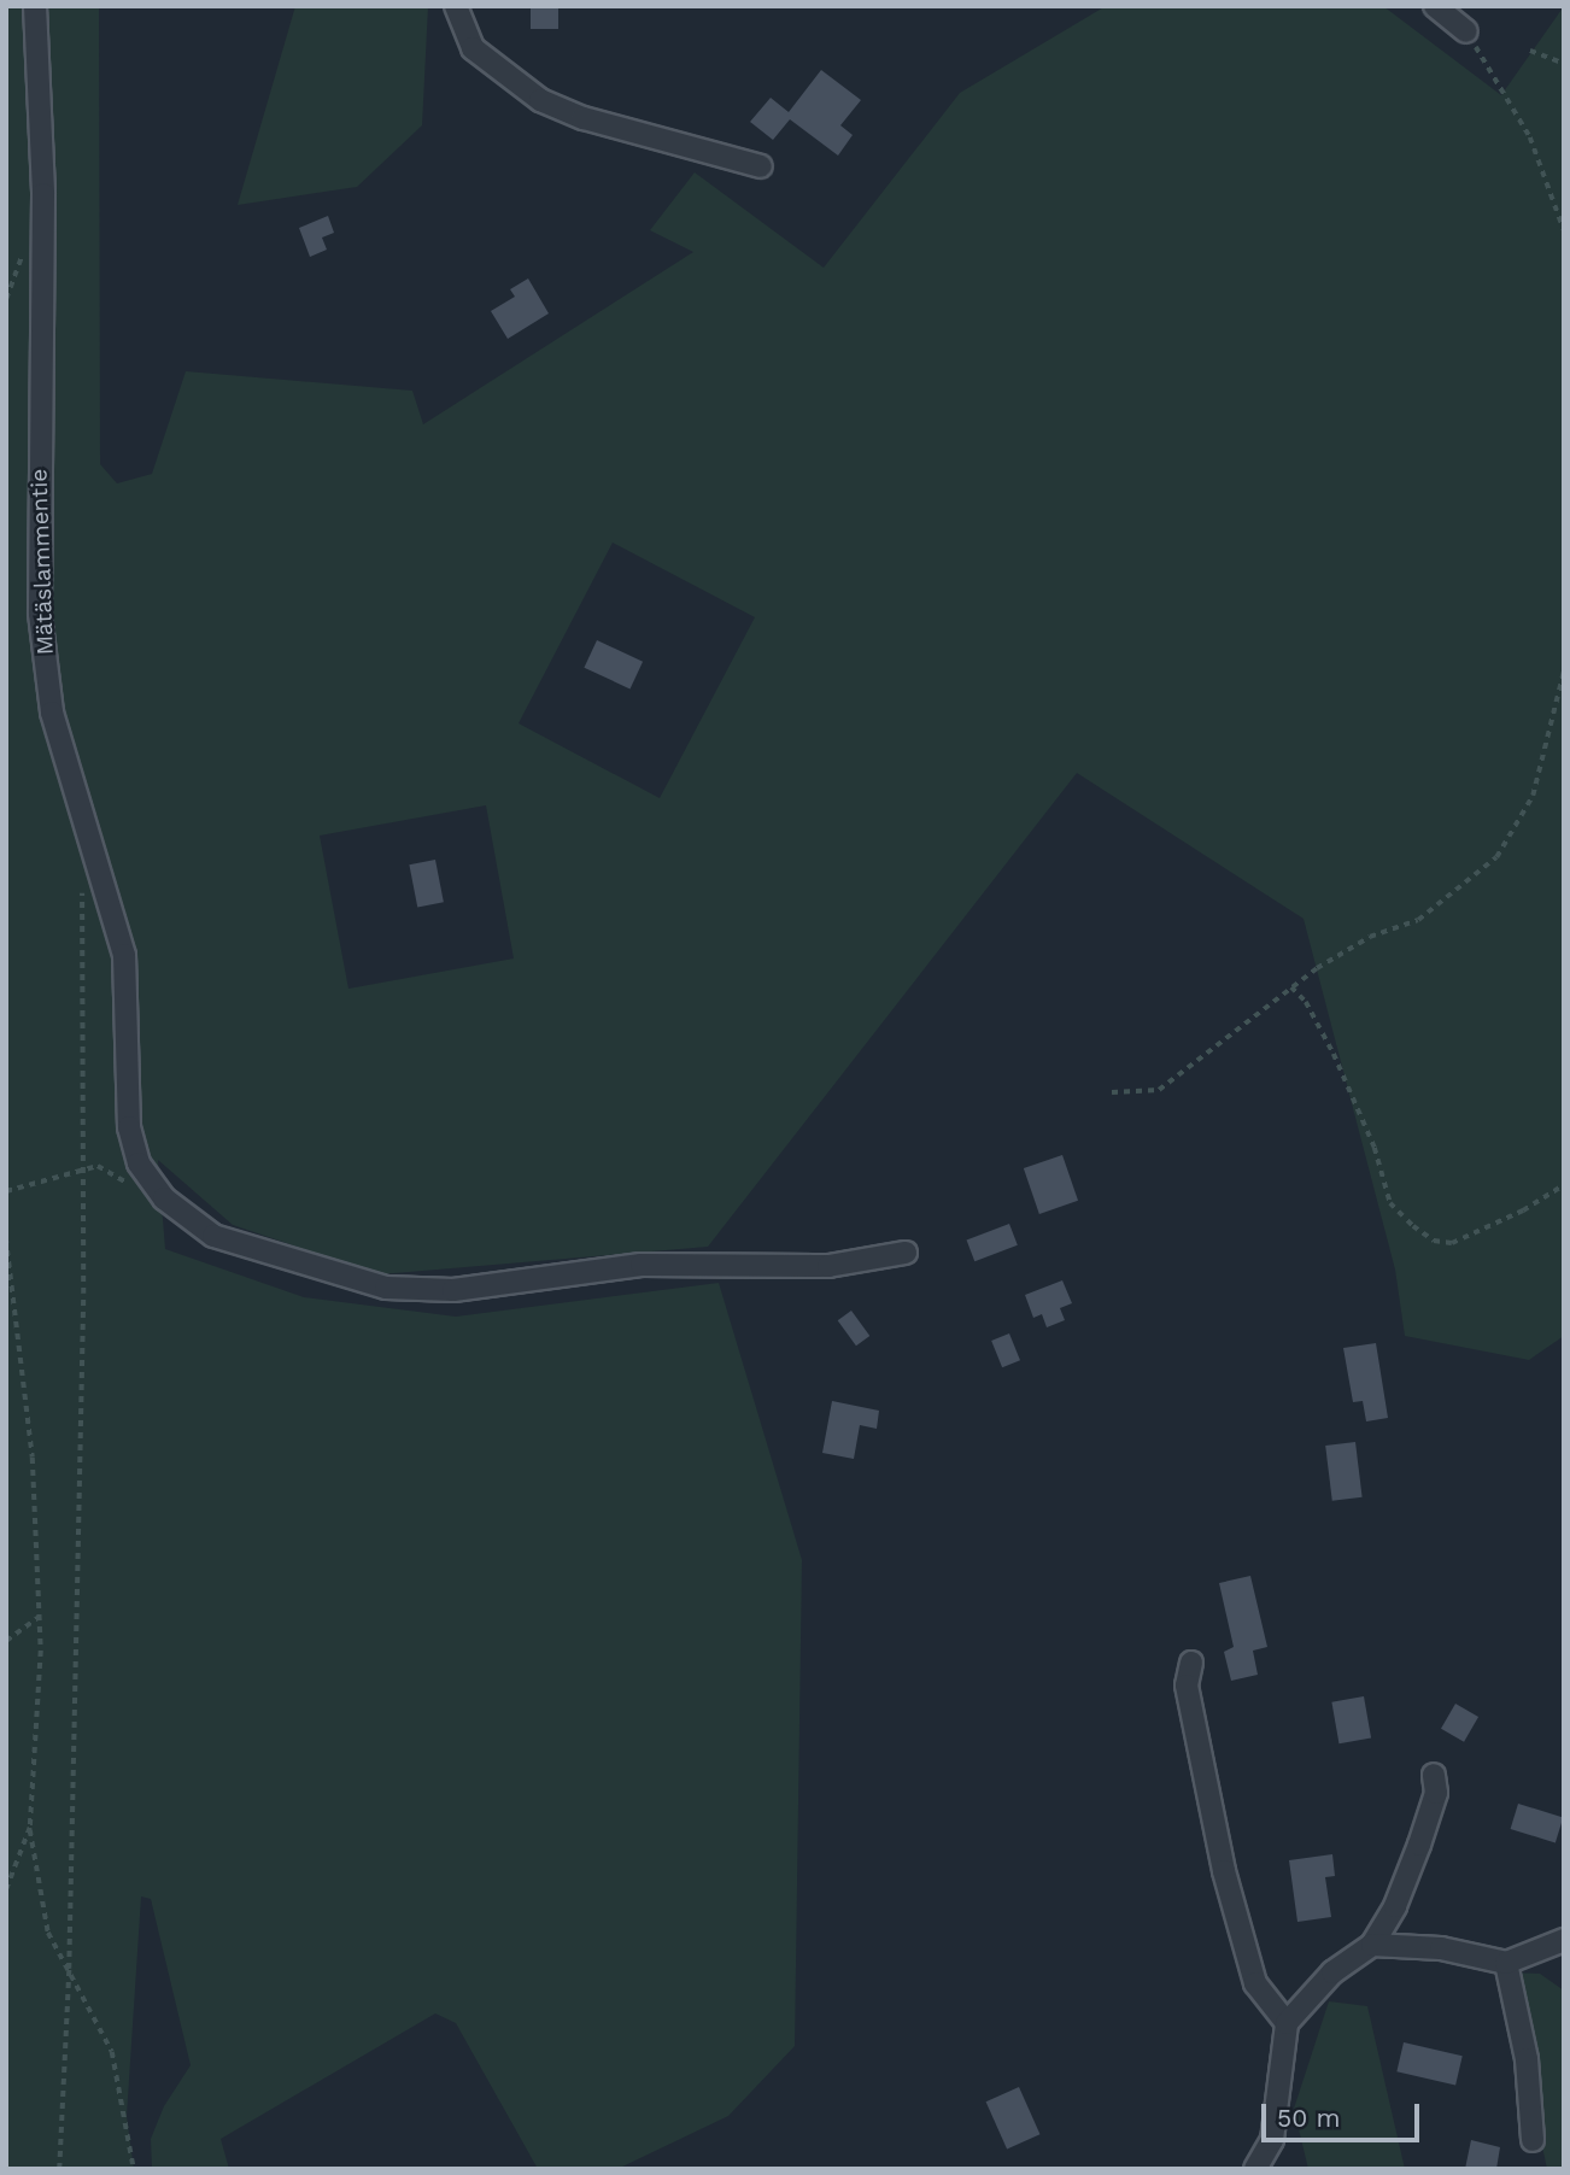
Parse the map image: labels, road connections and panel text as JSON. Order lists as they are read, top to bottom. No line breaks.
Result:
{"streets":{"street":["Mätäslammentie"]},"scale_bar":"50 m"}
